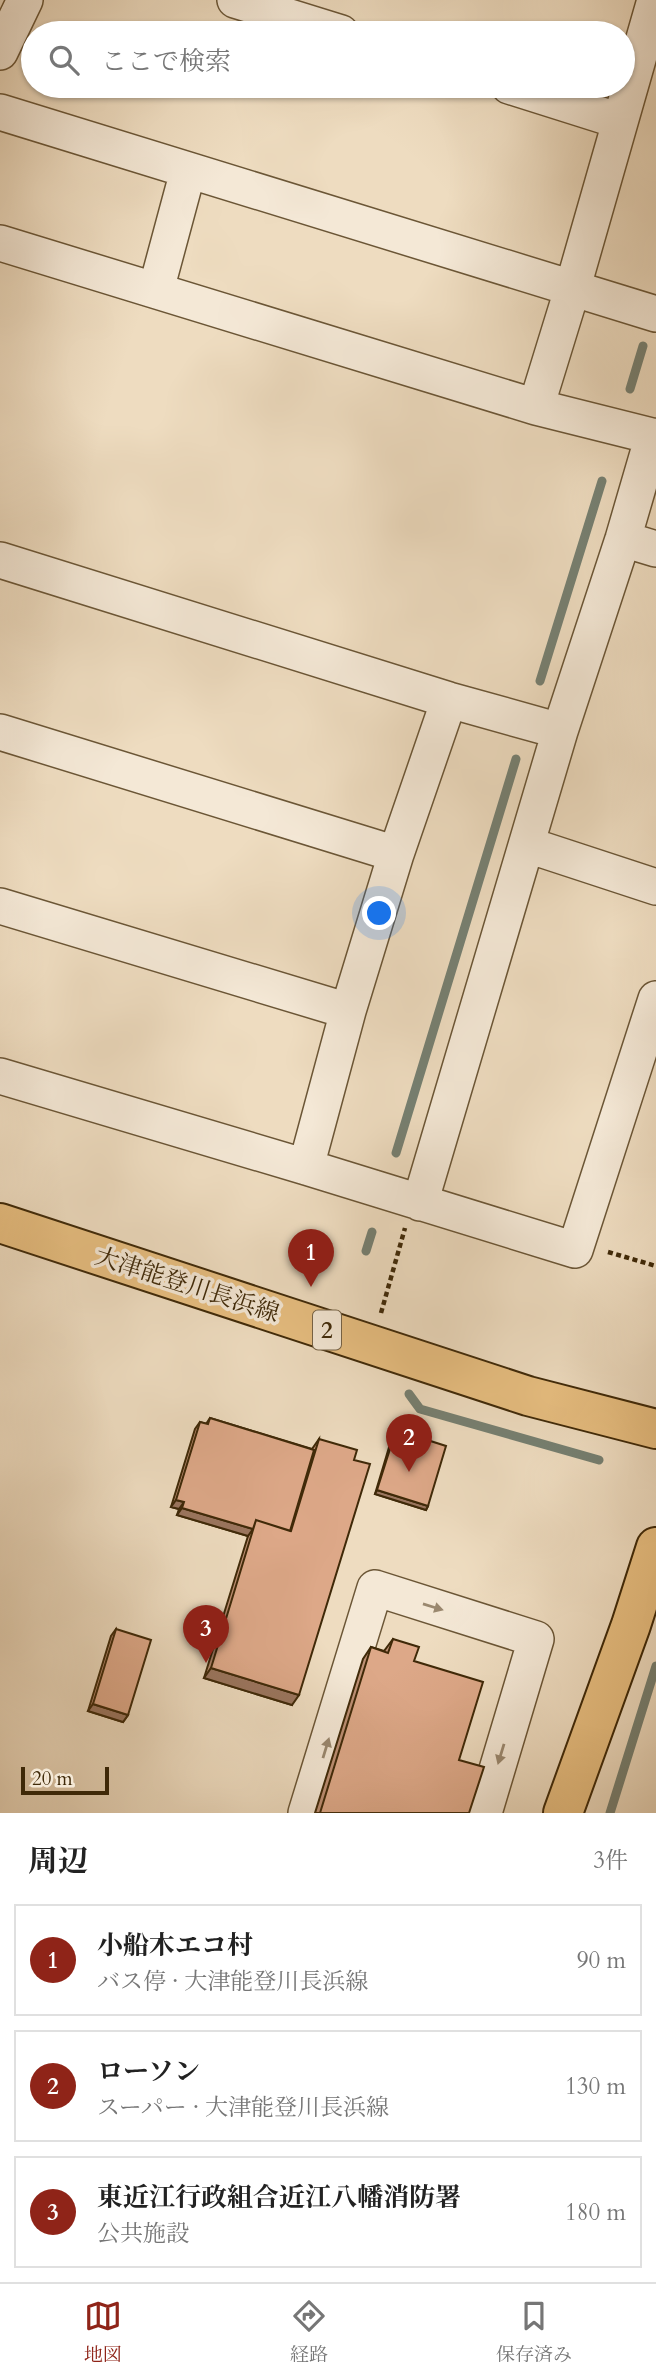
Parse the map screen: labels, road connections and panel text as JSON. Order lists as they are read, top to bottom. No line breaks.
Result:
{"streets":{"main road":["大津能登川長浜線","2"]},"scale_bar":"20 m","page":{"search":"ここで検索","pins":["1","2","3"],"scale":"20 m","heading":["周辺","3件"],"list":[{"mark":"1","name":"小船木エコ村","note":"バス停 · 大津能登川長浜線","value":"90 m"},{"mark":"2","name":"ローソン","note":"スーパー · 大津能登川長浜線","value":"130 m"},{"mark":"3","name":"東近江行政組合近江八幡消防署","note":"公共施設","value":"180 m"}],"nav":["地図","経路","保存済み"]}}
